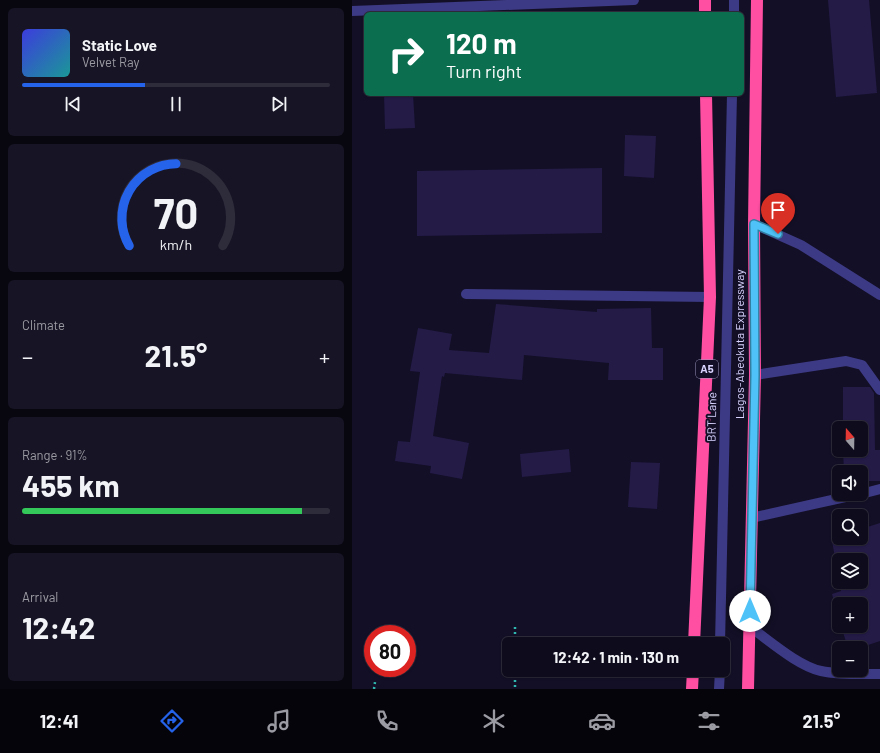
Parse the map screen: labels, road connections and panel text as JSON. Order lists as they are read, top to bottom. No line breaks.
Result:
{"streets":{"highway":["Lagos-Abeokuta Expressway","A5"],"street":["BRT Lane"]},"north":"top","page":{"turn":["120 m","Turn right"],"song":["Static Love","Velvet Ray"],"tile":["Climate",["Range · 91%","455 km"],["Arrival","12:42"]],"heat":["−","21.5°","+"],"map_buttons":["+","−"],"limit":"80","trip":"12:42 · 1 min · 130 m","tabs":["12:41","21.5°"],"gauge":["70","km/h"]}}
